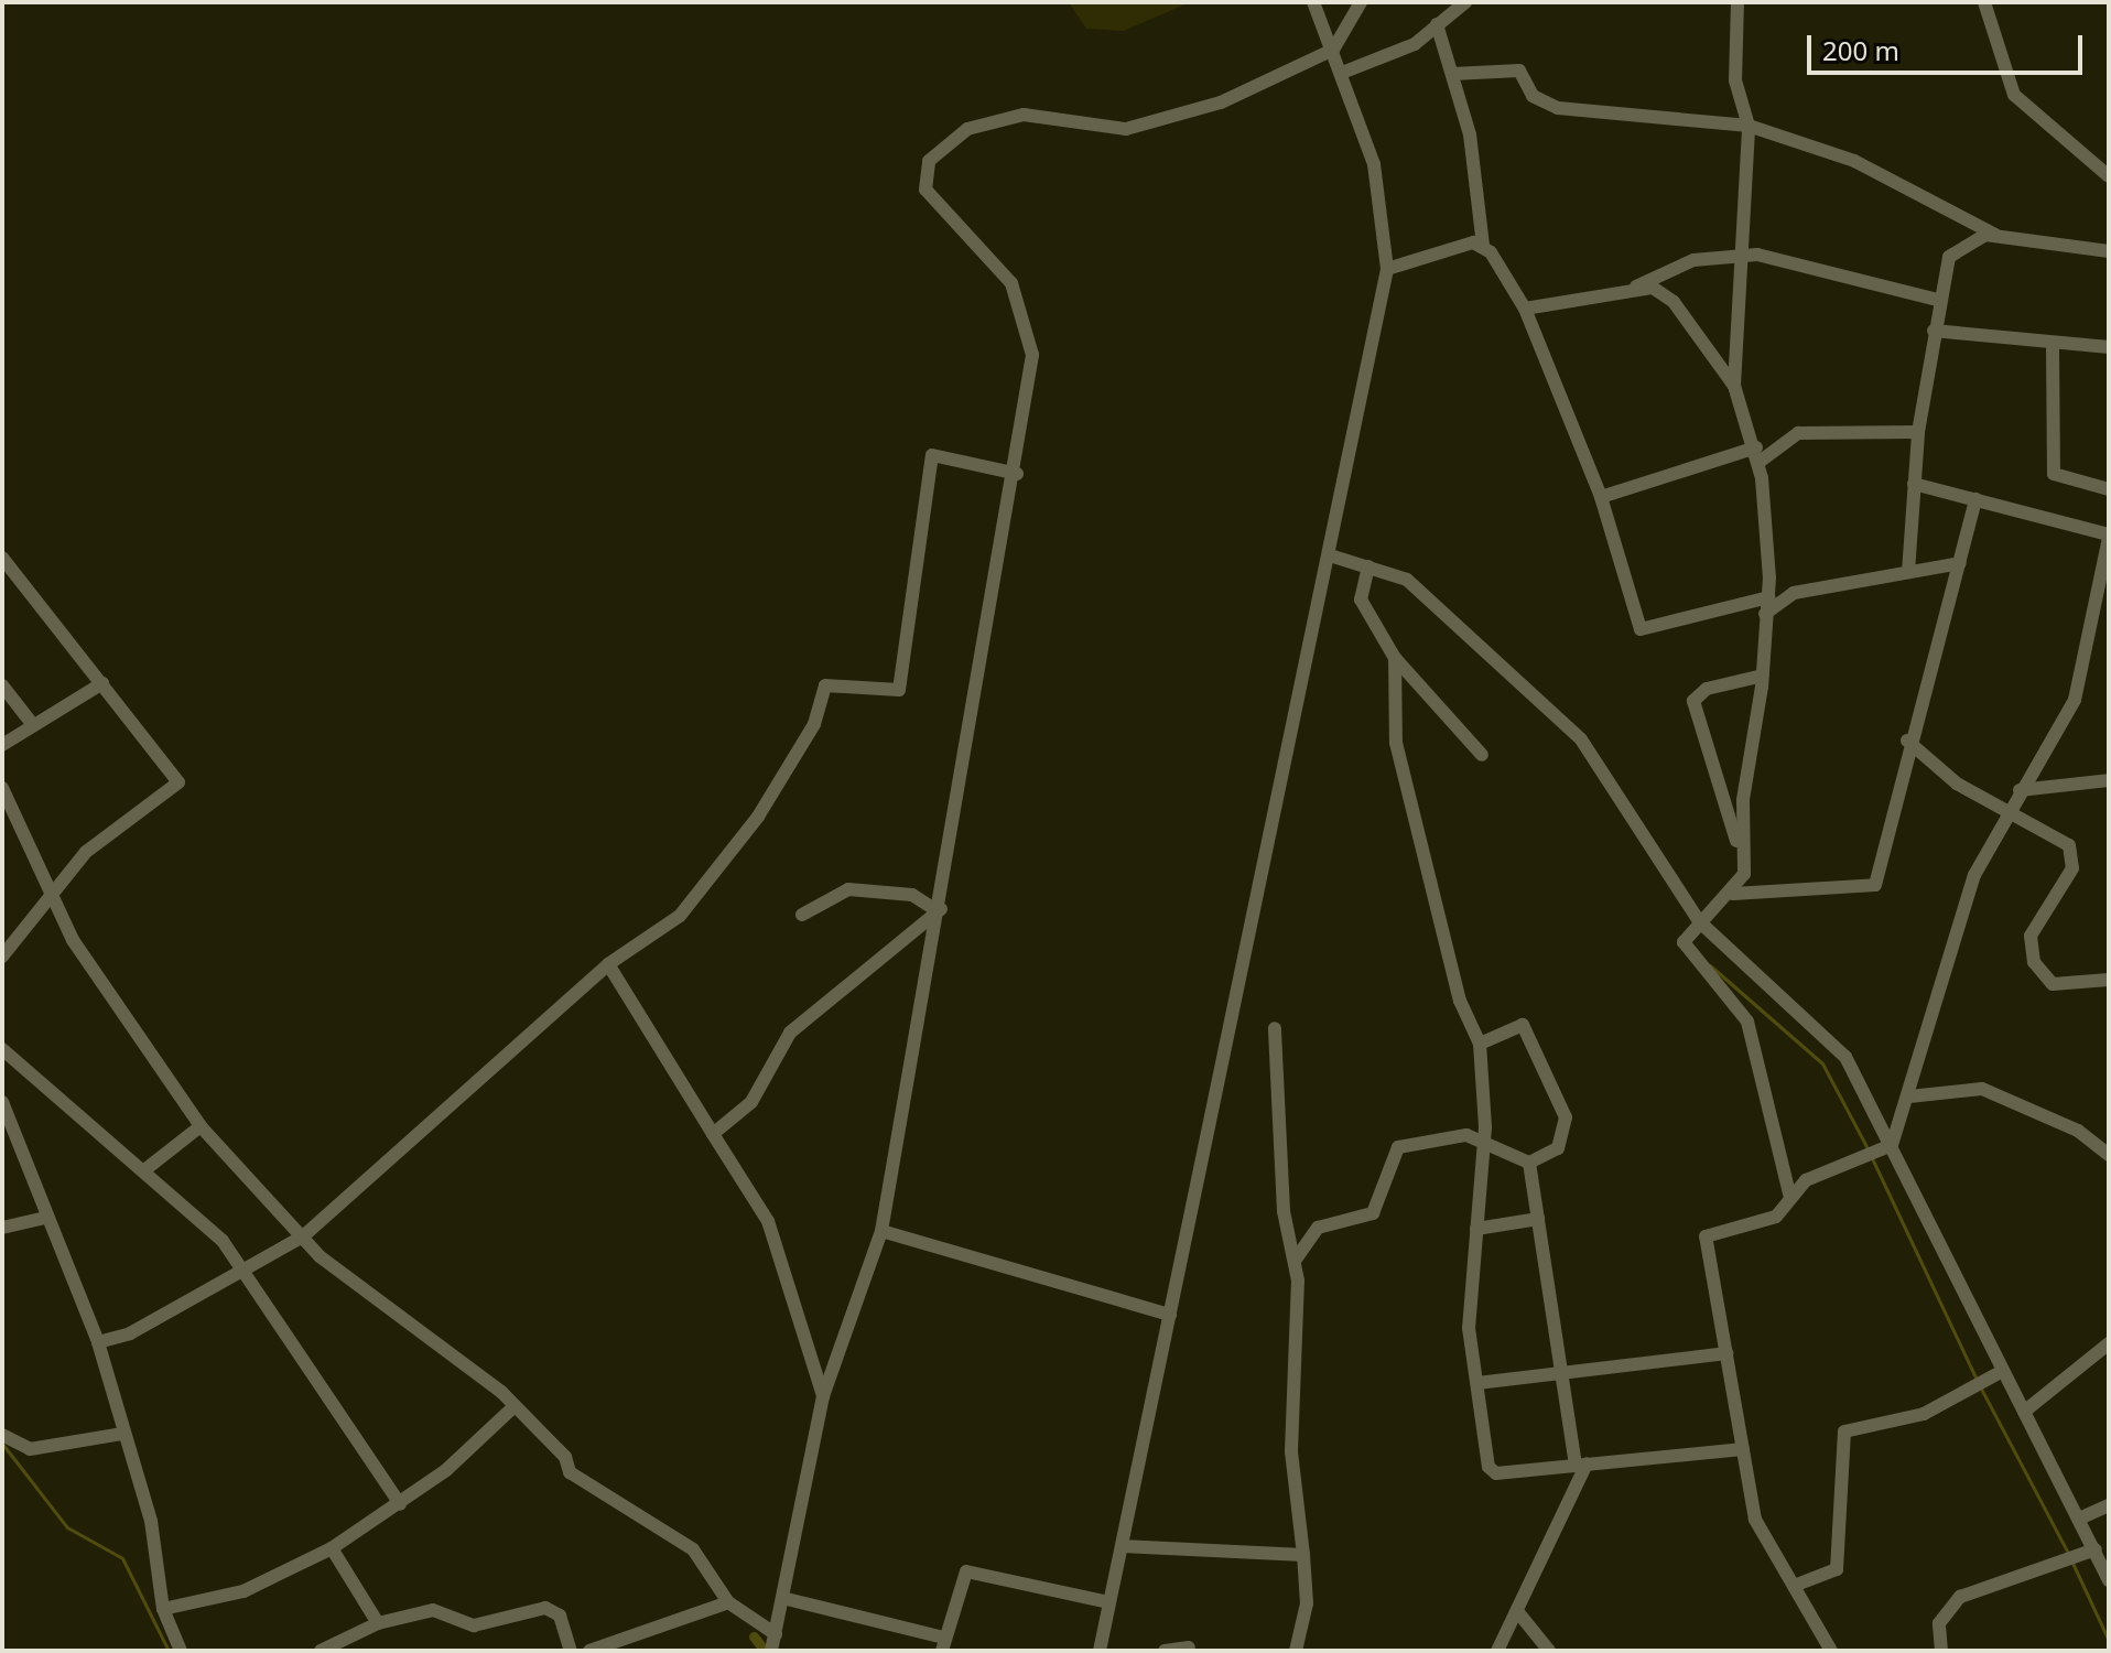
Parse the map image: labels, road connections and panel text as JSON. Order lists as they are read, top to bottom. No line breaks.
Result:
{"scale_bar":"200 m"}
